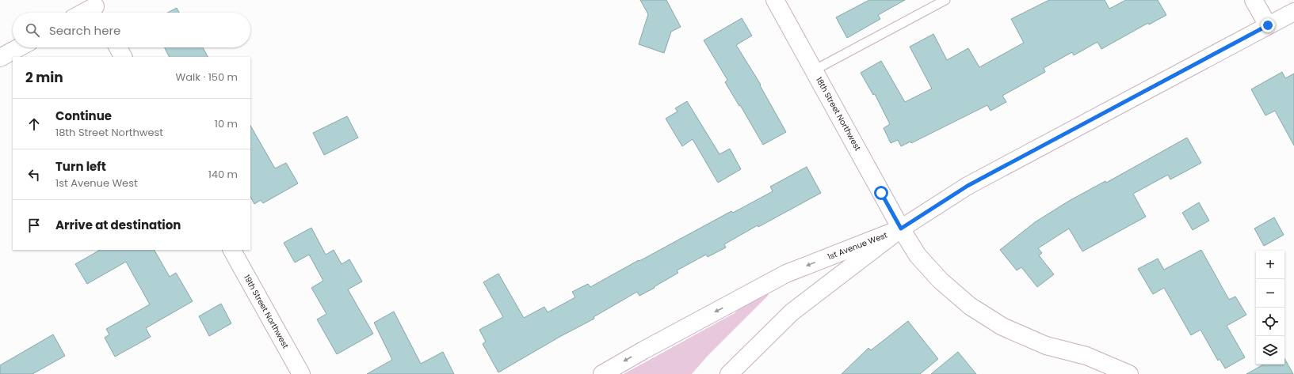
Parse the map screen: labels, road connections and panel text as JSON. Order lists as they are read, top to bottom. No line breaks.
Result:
{"streets":{"street":["18th Street Northwest","1st Avenue West","19th Street Northwest"]},"crossings":[["18th Street Northwest","1st Avenue West"]],"page":{"search":"Search here","heading":["2 min","Walk · 150 m"],"list":[["Continue","18th Street Northwest","10 m"],["Turn left","1st Avenue West","140 m"],"Arrive at destination"],"map_buttons":["+","−"]}}
